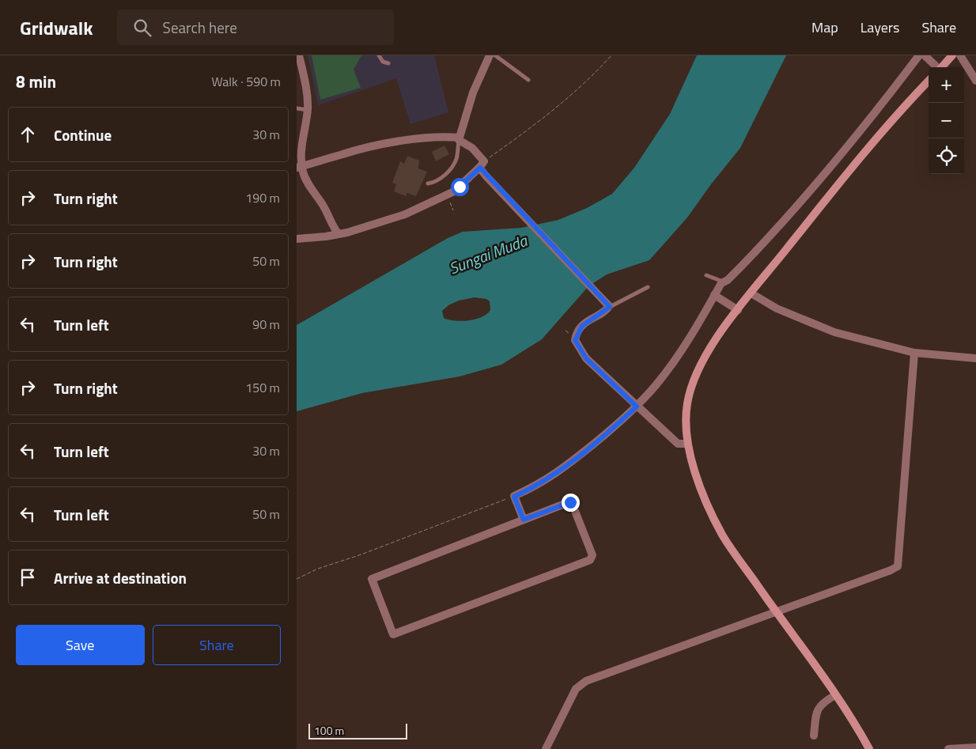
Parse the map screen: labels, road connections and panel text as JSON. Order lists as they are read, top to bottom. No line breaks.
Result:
{"water":["Sungai Muda"],"scale_bar":"100 m","page":{"header":"Gridwalk","search":"Search here","nav":["Map","Layers","Share"],"heading":["8 min","Walk · 590 m"],"map_buttons":["+","−"],"list":[["Continue","30 m"],["Turn right","190 m"],["Turn right","50 m"],["Turn left","90 m"],["Turn right","150 m"],["Turn left","30 m"],["Turn left","50 m"],"Arrive at destination"],"buttons":["Save","Share"],"scale":"100 m"}}
